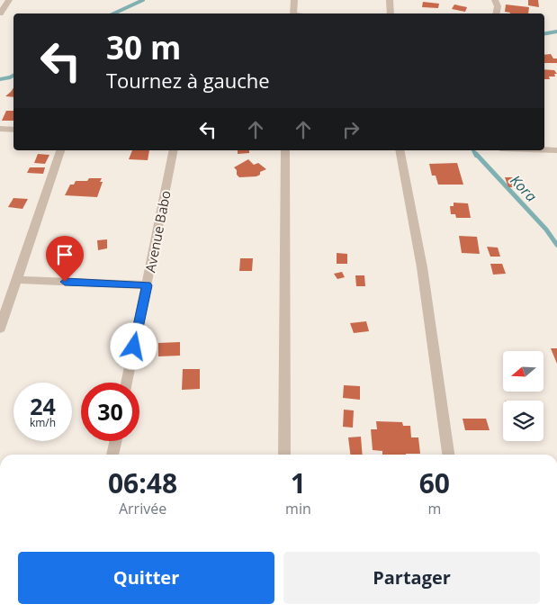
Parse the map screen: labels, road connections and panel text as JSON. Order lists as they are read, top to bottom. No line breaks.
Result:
{"streets":{"street":["Avenue Babo"]},"water":["Kora"],"north":"left","page":{"turn":["30 m","Tournez à gauche"],"speed":"24 km/h","limit":"30","eta":["06:48","Arrivée","1","min","60","m"],"buttons":["Quitter","Partager"]}}
